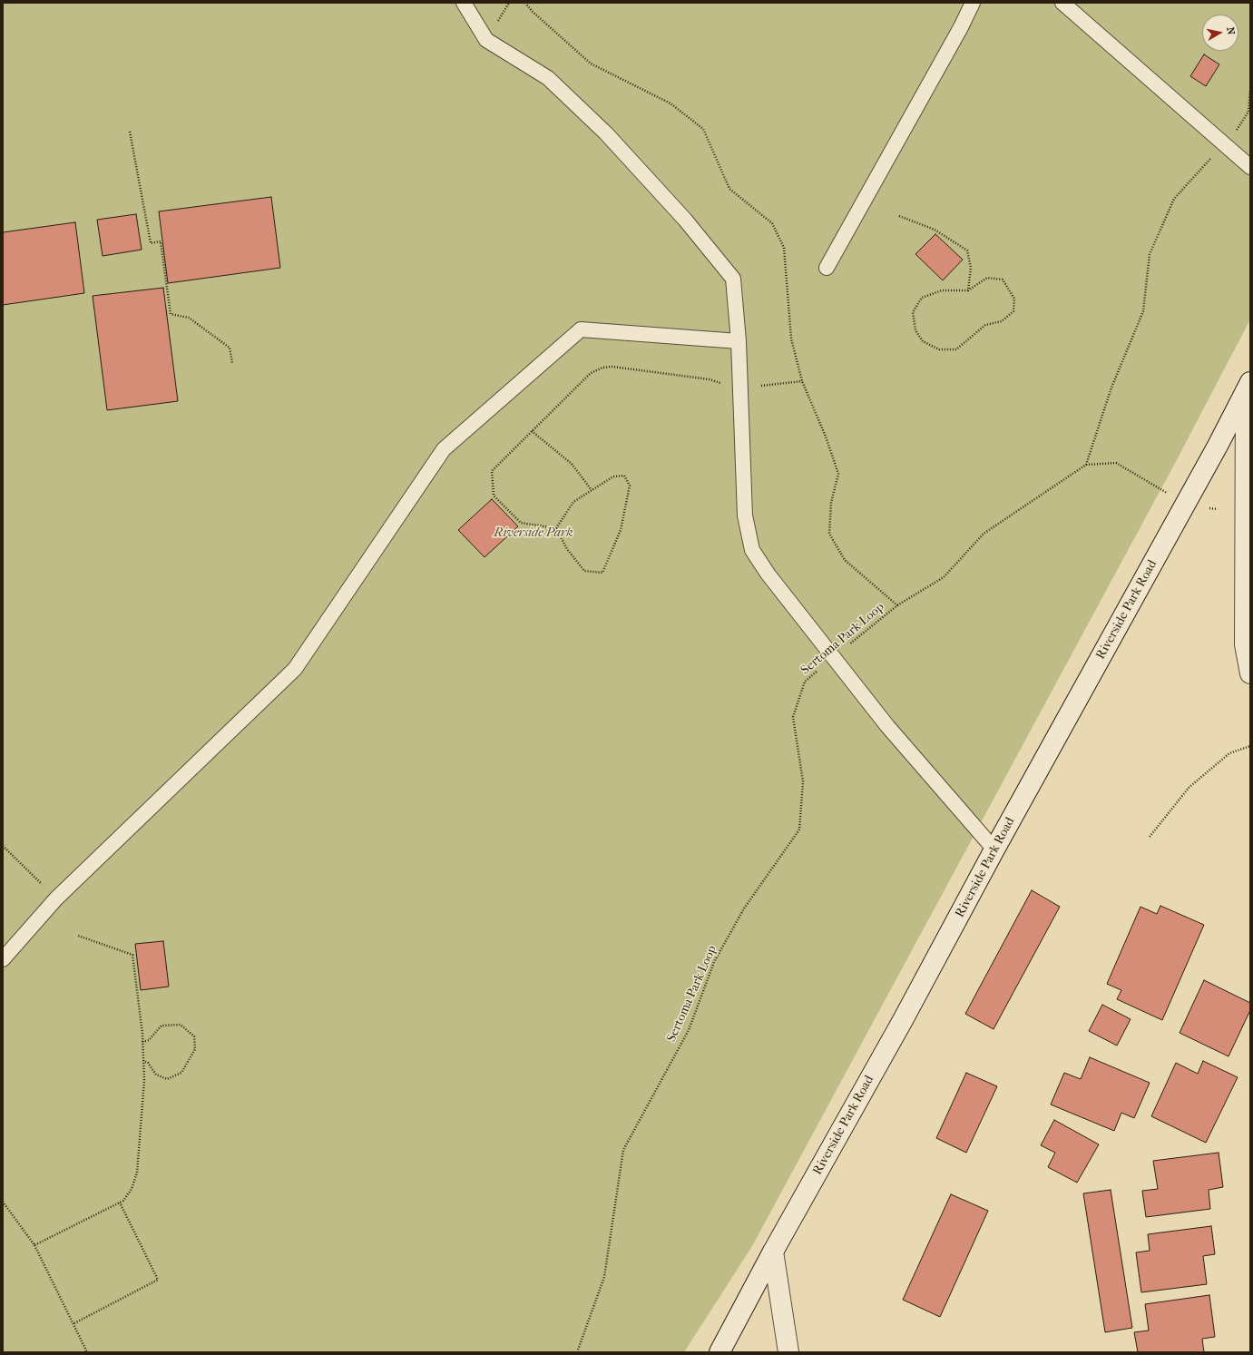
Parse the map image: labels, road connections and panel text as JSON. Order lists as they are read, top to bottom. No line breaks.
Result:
{"streets":{"main road":["Riverside Park Road"],"path":["Sertoma Park Loop"]},"parks":["Riverside Park"],"north":"right"}
